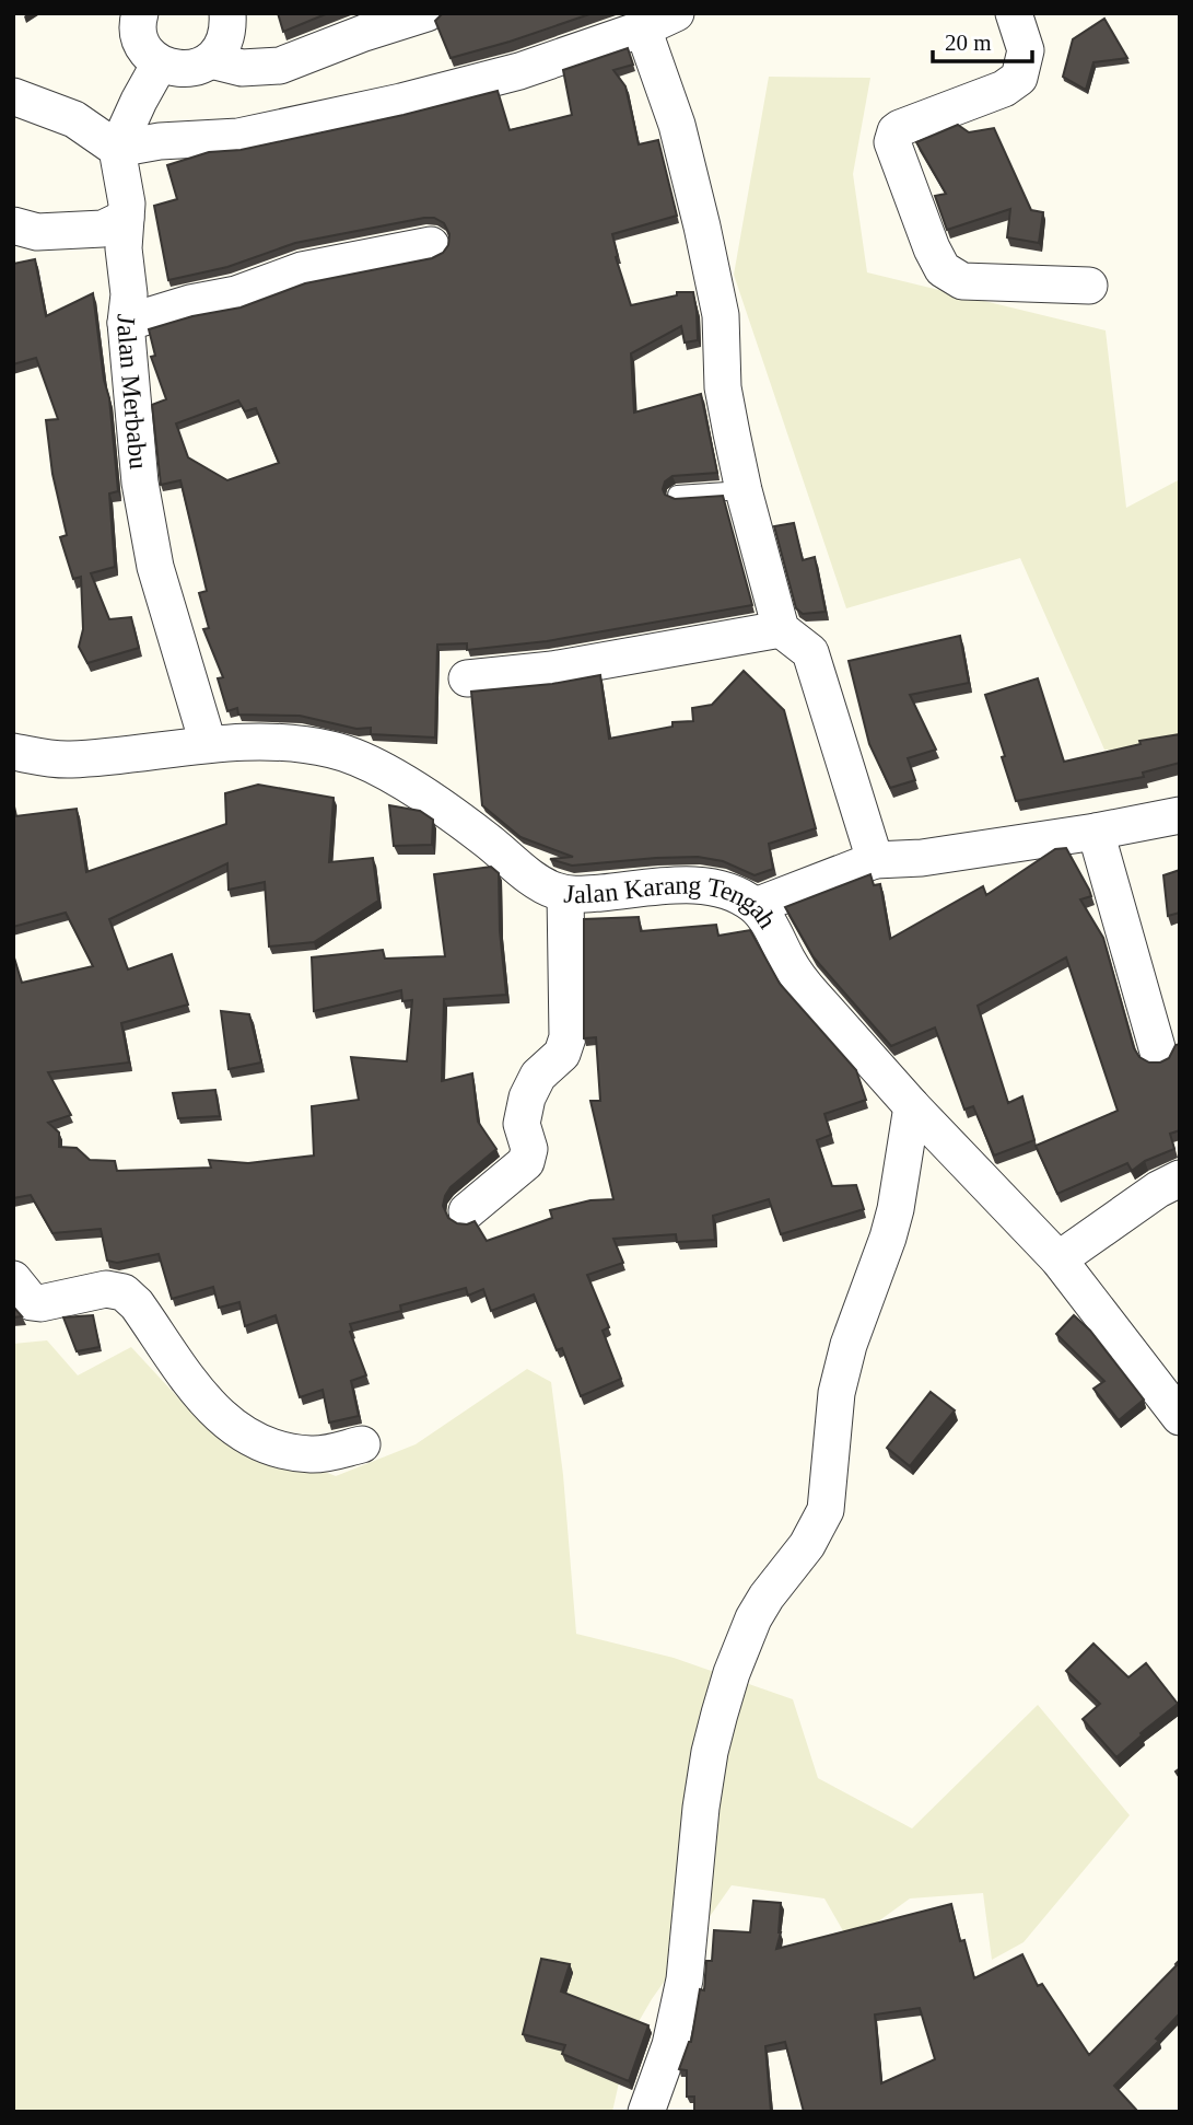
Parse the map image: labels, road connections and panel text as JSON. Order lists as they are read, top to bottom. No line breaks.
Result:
{"streets":{"street":["Jalan Merbabu","Jalan Karang Tengah"]},"crossings":[["Jalan Merbabu","Jalan Karang Tengah"]],"scale_bar":"20 m"}
